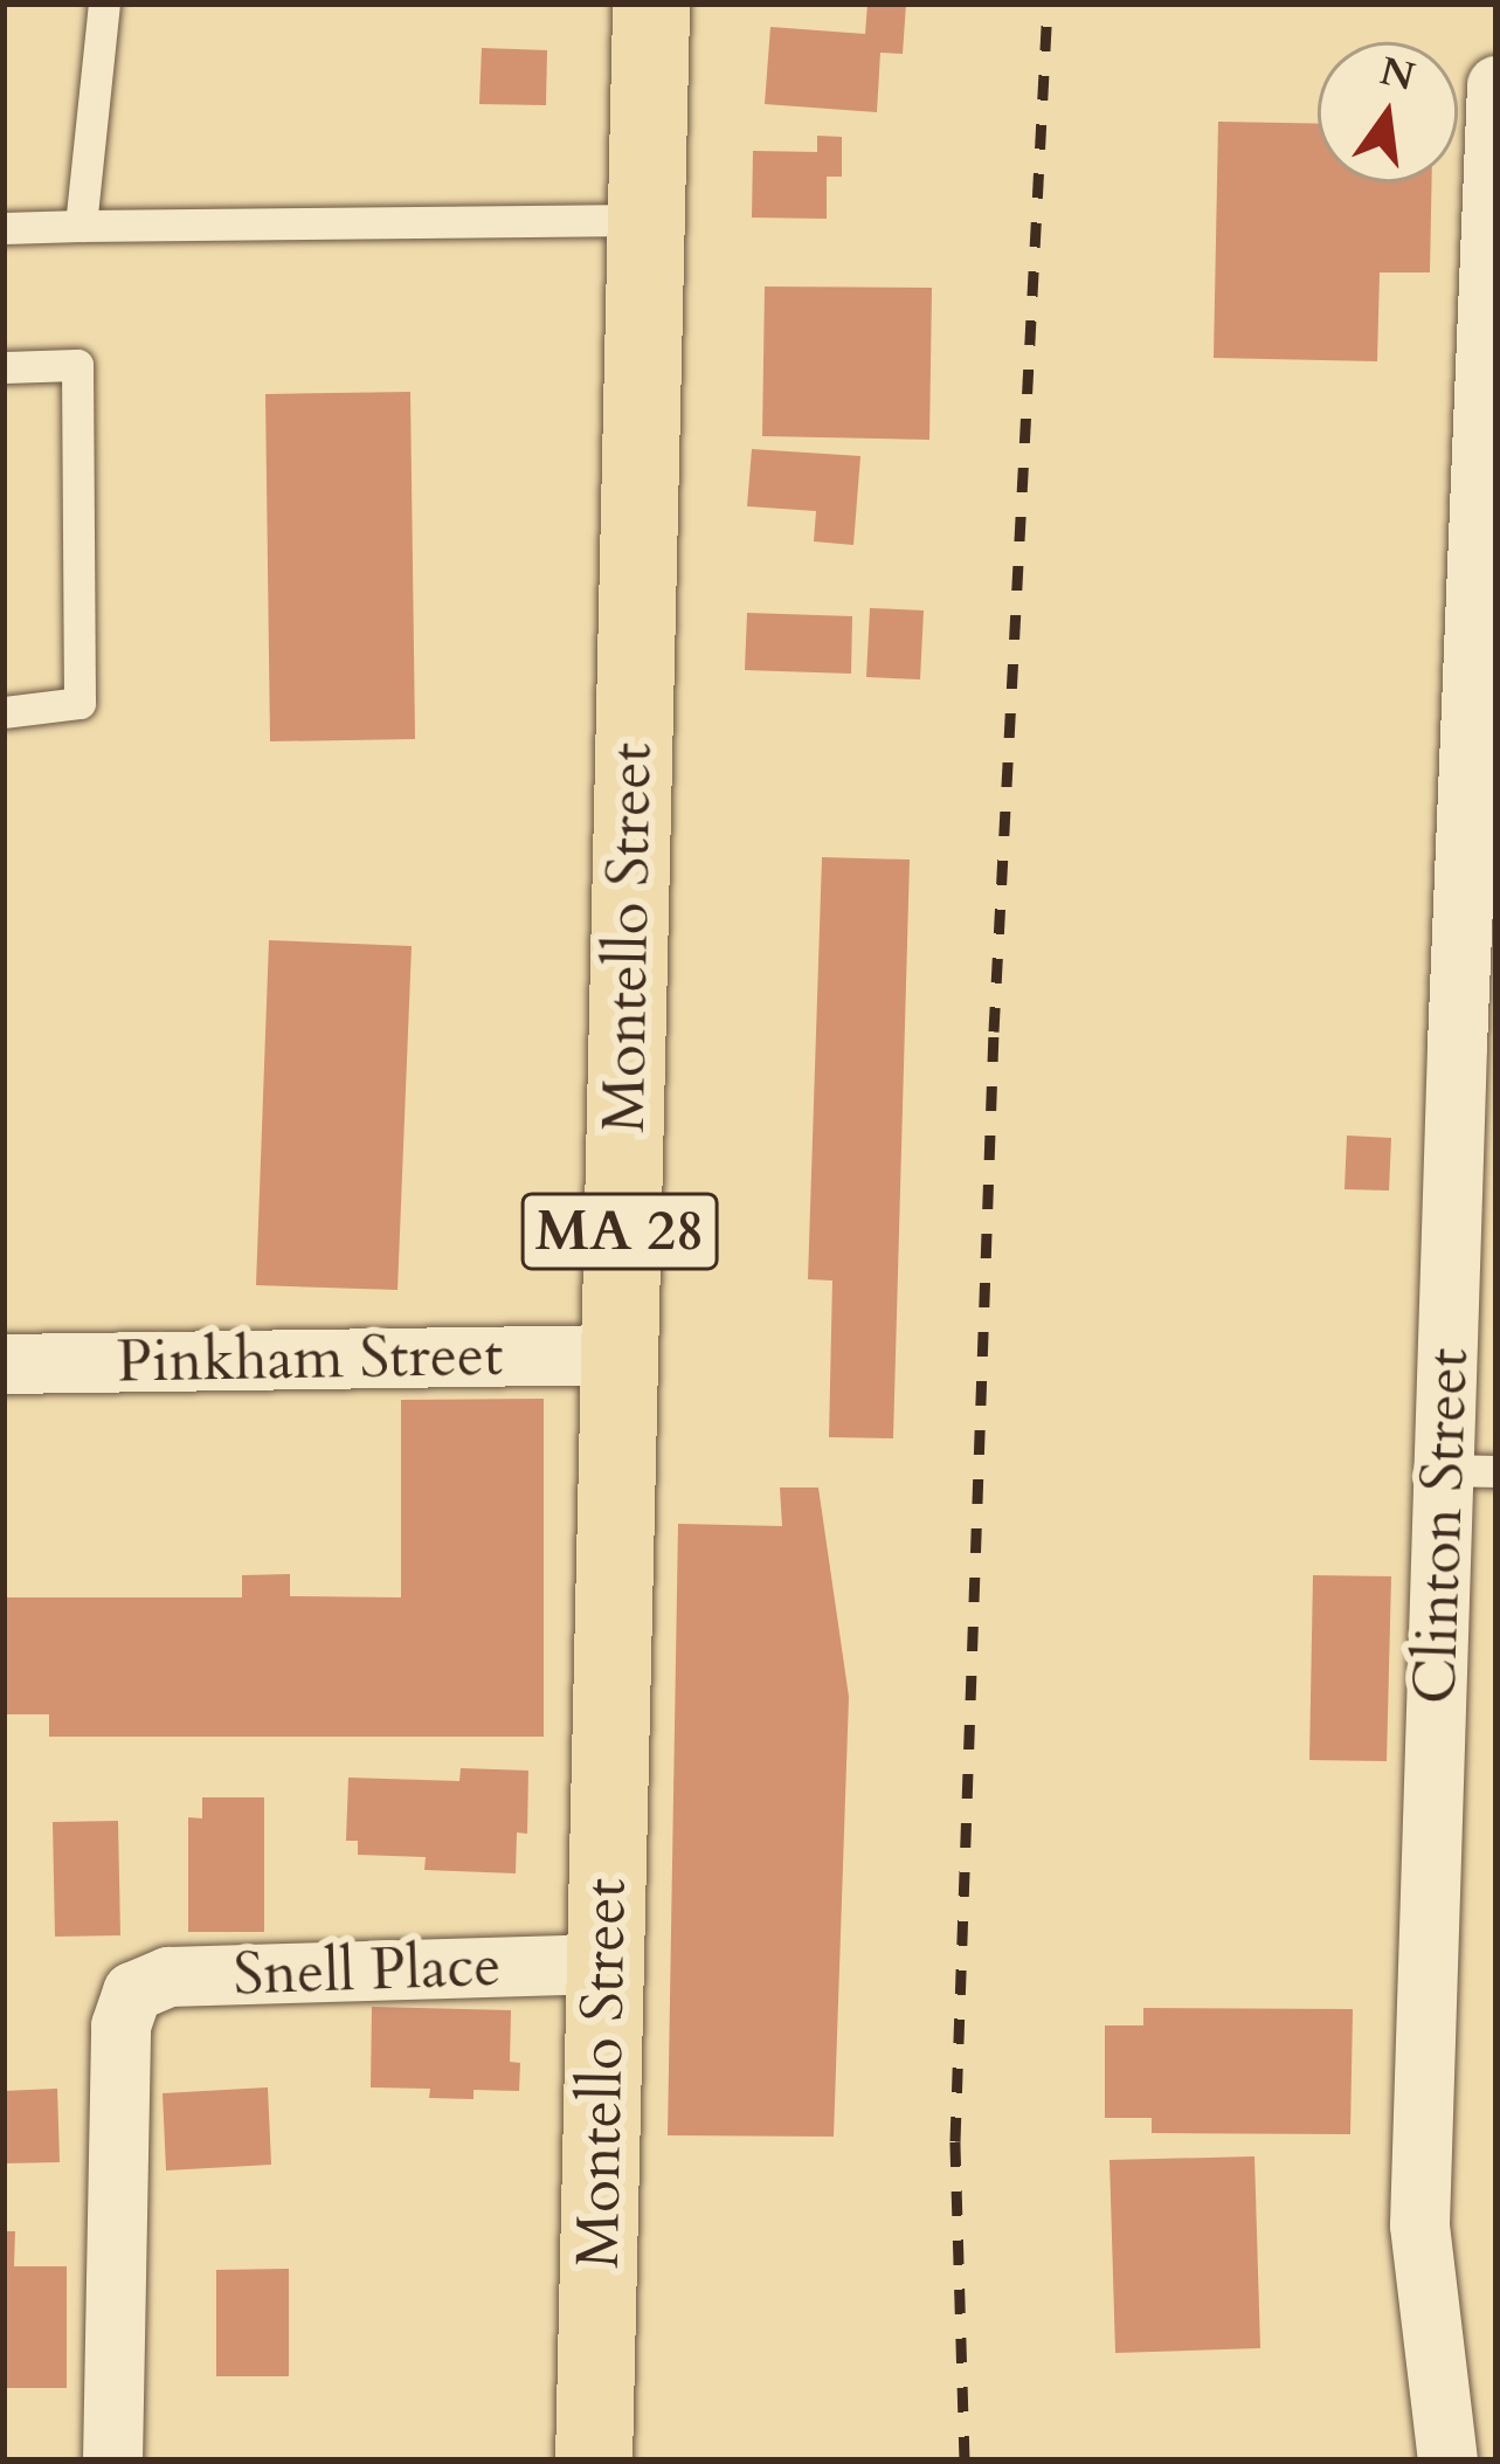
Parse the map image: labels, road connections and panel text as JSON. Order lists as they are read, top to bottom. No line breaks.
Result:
{"streets":{"main road":["Montello Street","MA 28"],"street":["Pinkham Street","Clinton Street","Snell Place"]},"crossings":[["Montello Street","Pinkham Street"],["Montello Street","Snell Place"]],"north":"top"}
